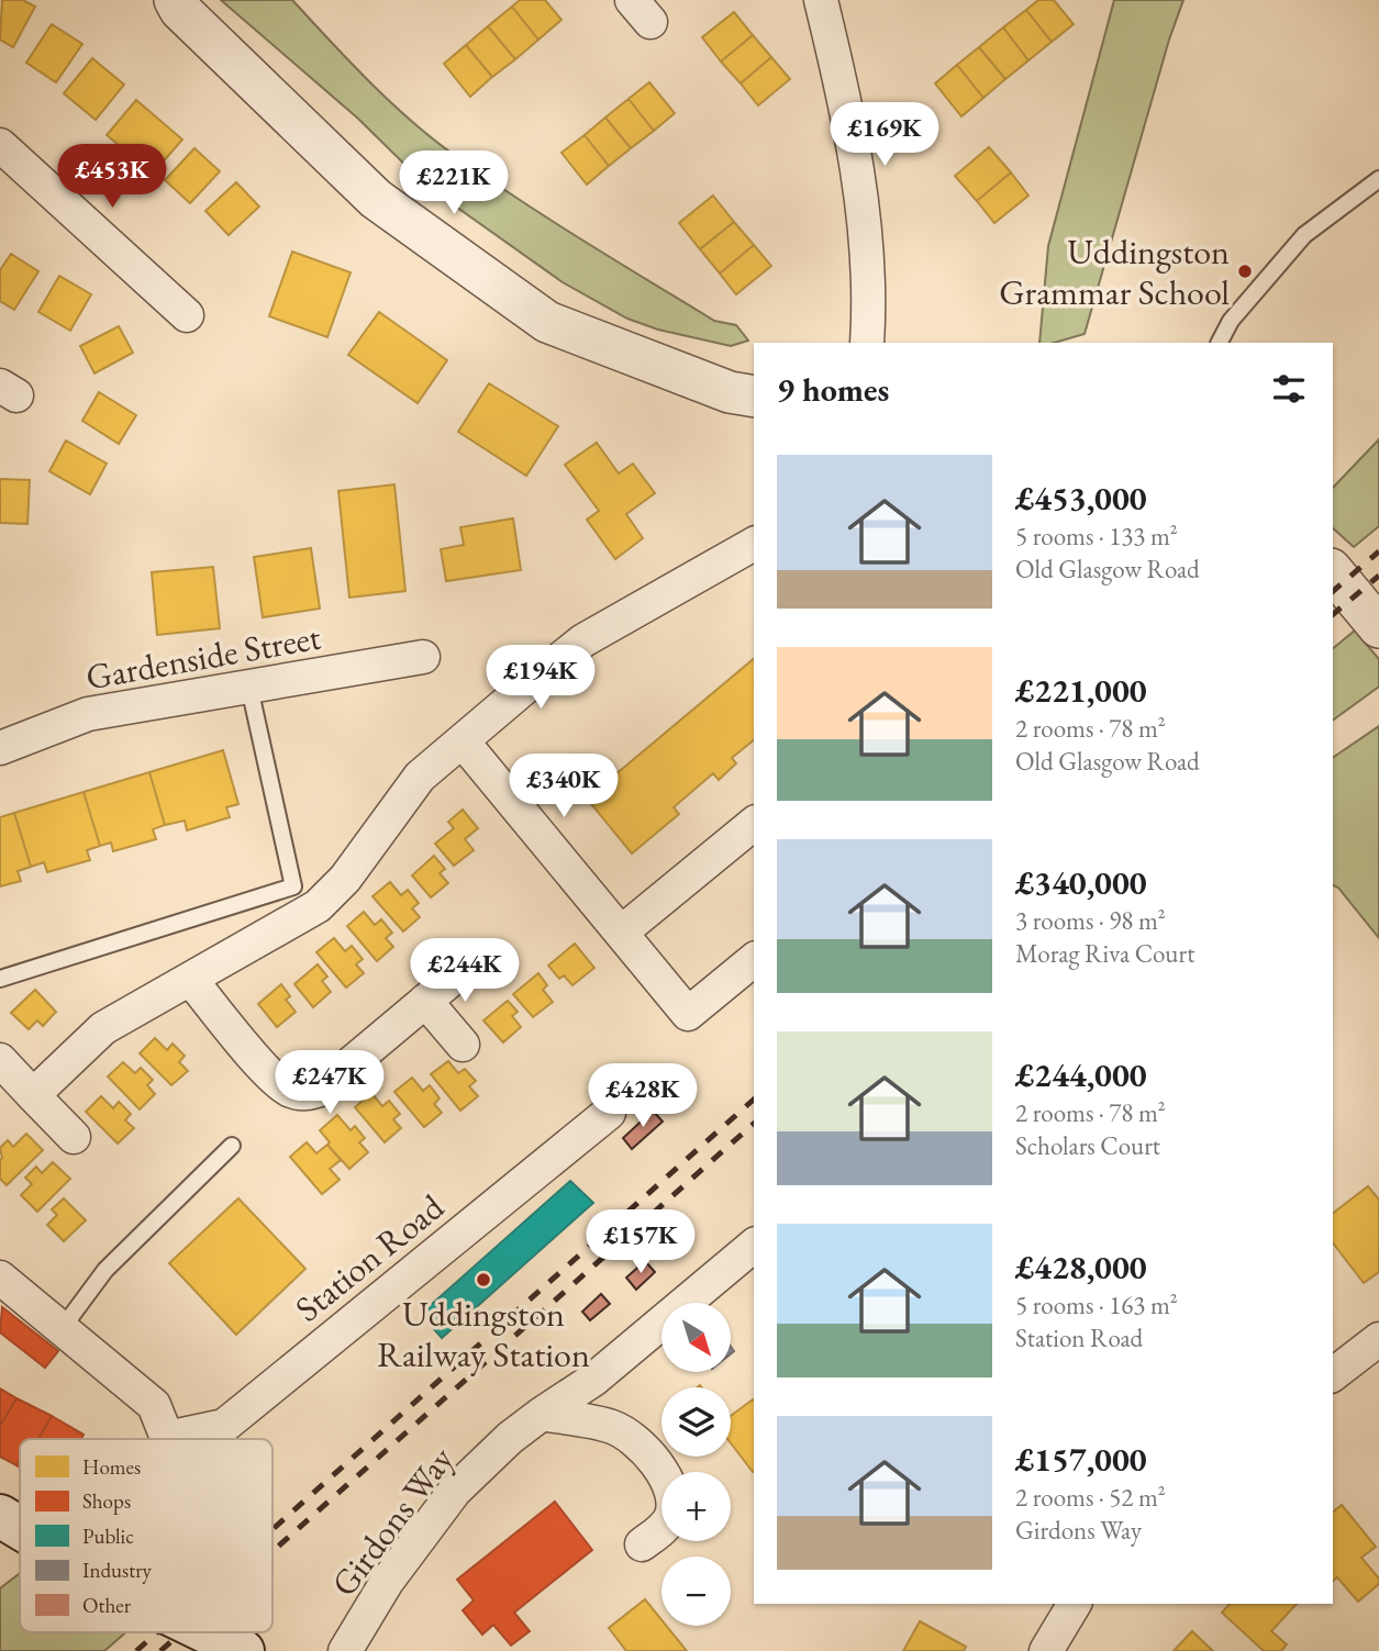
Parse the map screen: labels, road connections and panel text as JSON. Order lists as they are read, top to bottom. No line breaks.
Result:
{"streets":{"street":["Gardenside Street","Station Road","Girdons Way"]},"places":["Uddingston Grammar School","Uddingston Railway Station"],"legend":["Homes","Shops","Public","Industry","Other"],"north":"bottom right","page":{"price":["£169K","£453K","£221K","£194K","£340K","£244K","£247K","£428K","£157K"],"heading":"9 homes","list":[{"name":"£453,000","note":"5 rooms · 133 m² · Old Glasgow Road"},{"name":"£221,000","note":"2 rooms · 78 m² · Old Glasgow Road"},{"name":"£340,000","note":"3 rooms · 98 m² · Morag Riva Court"},{"name":"£244,000","note":"2 rooms · 78 m² · Scholars Court"},{"name":"£428,000","note":"5 rooms · 163 m² · Station Road"},{"name":"£157,000","note":"2 rooms · 52 m² · Girdons Way"}],"map_buttons":["+","−"]}}
